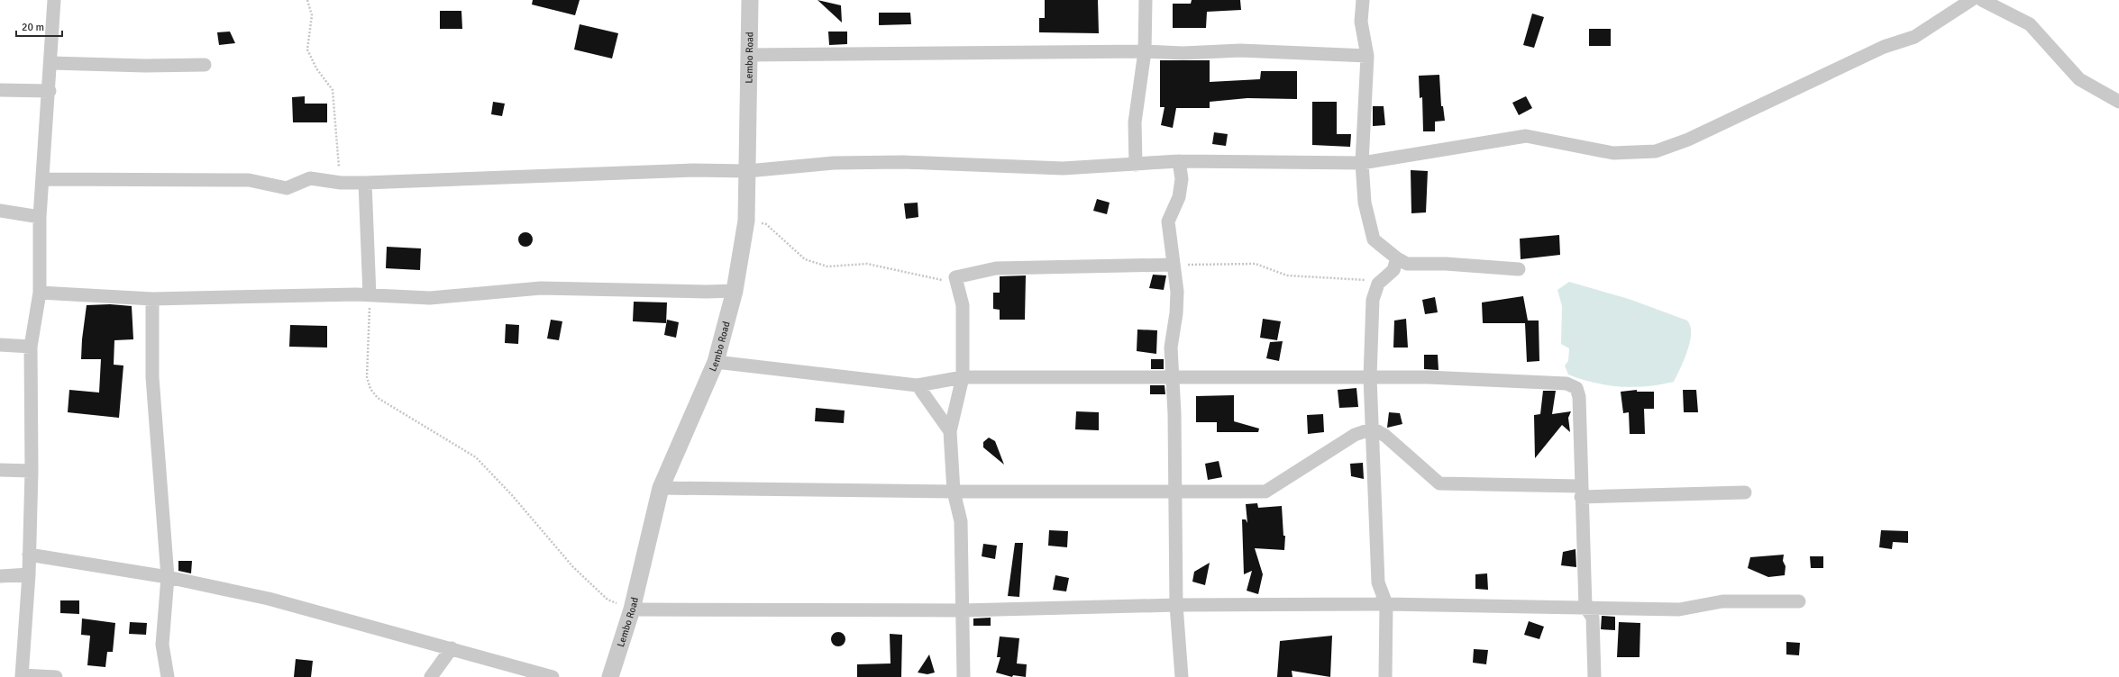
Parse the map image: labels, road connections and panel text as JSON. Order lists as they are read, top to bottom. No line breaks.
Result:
{"streets":{"street":["Lembo Road"]},"scale_bar":"20 m"}
